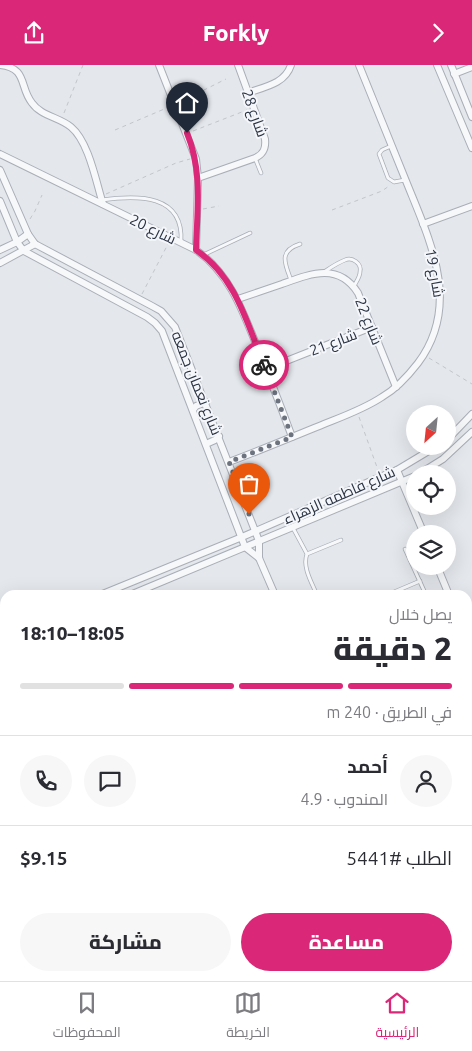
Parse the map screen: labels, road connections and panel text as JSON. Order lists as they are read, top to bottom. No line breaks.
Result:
{"streets":{"street":["شارع 28","شارع 20","شارع 19","شارع 22","شارع 21","شارع نعمان جمعه","شارع فاطمه الزهراء"]},"crossings":[["شارع 20","شارع 19"],["شارع 20","شارع 21"],["شارع 19","شارع 22"],["شارع 19","شارع نعمان جمعه"],["شارع 22","شارع 21"],["شارع نعمان جمعه","شارع فاطمه الزهراء"]],"north":"bottom left","page":{"header":"Forkly","heading":["2 دقيقة","يصل خلال","18:05–18:10"],"panel":["أحمد","المندوب · 4.9","الطلب #5441","$9.15"],"bar":"في الطريق · 240 m","buttons":["مساعدة","مشاركة"],"tabs":["الرئيسية","الخريطة","المحفوظات"]}}
